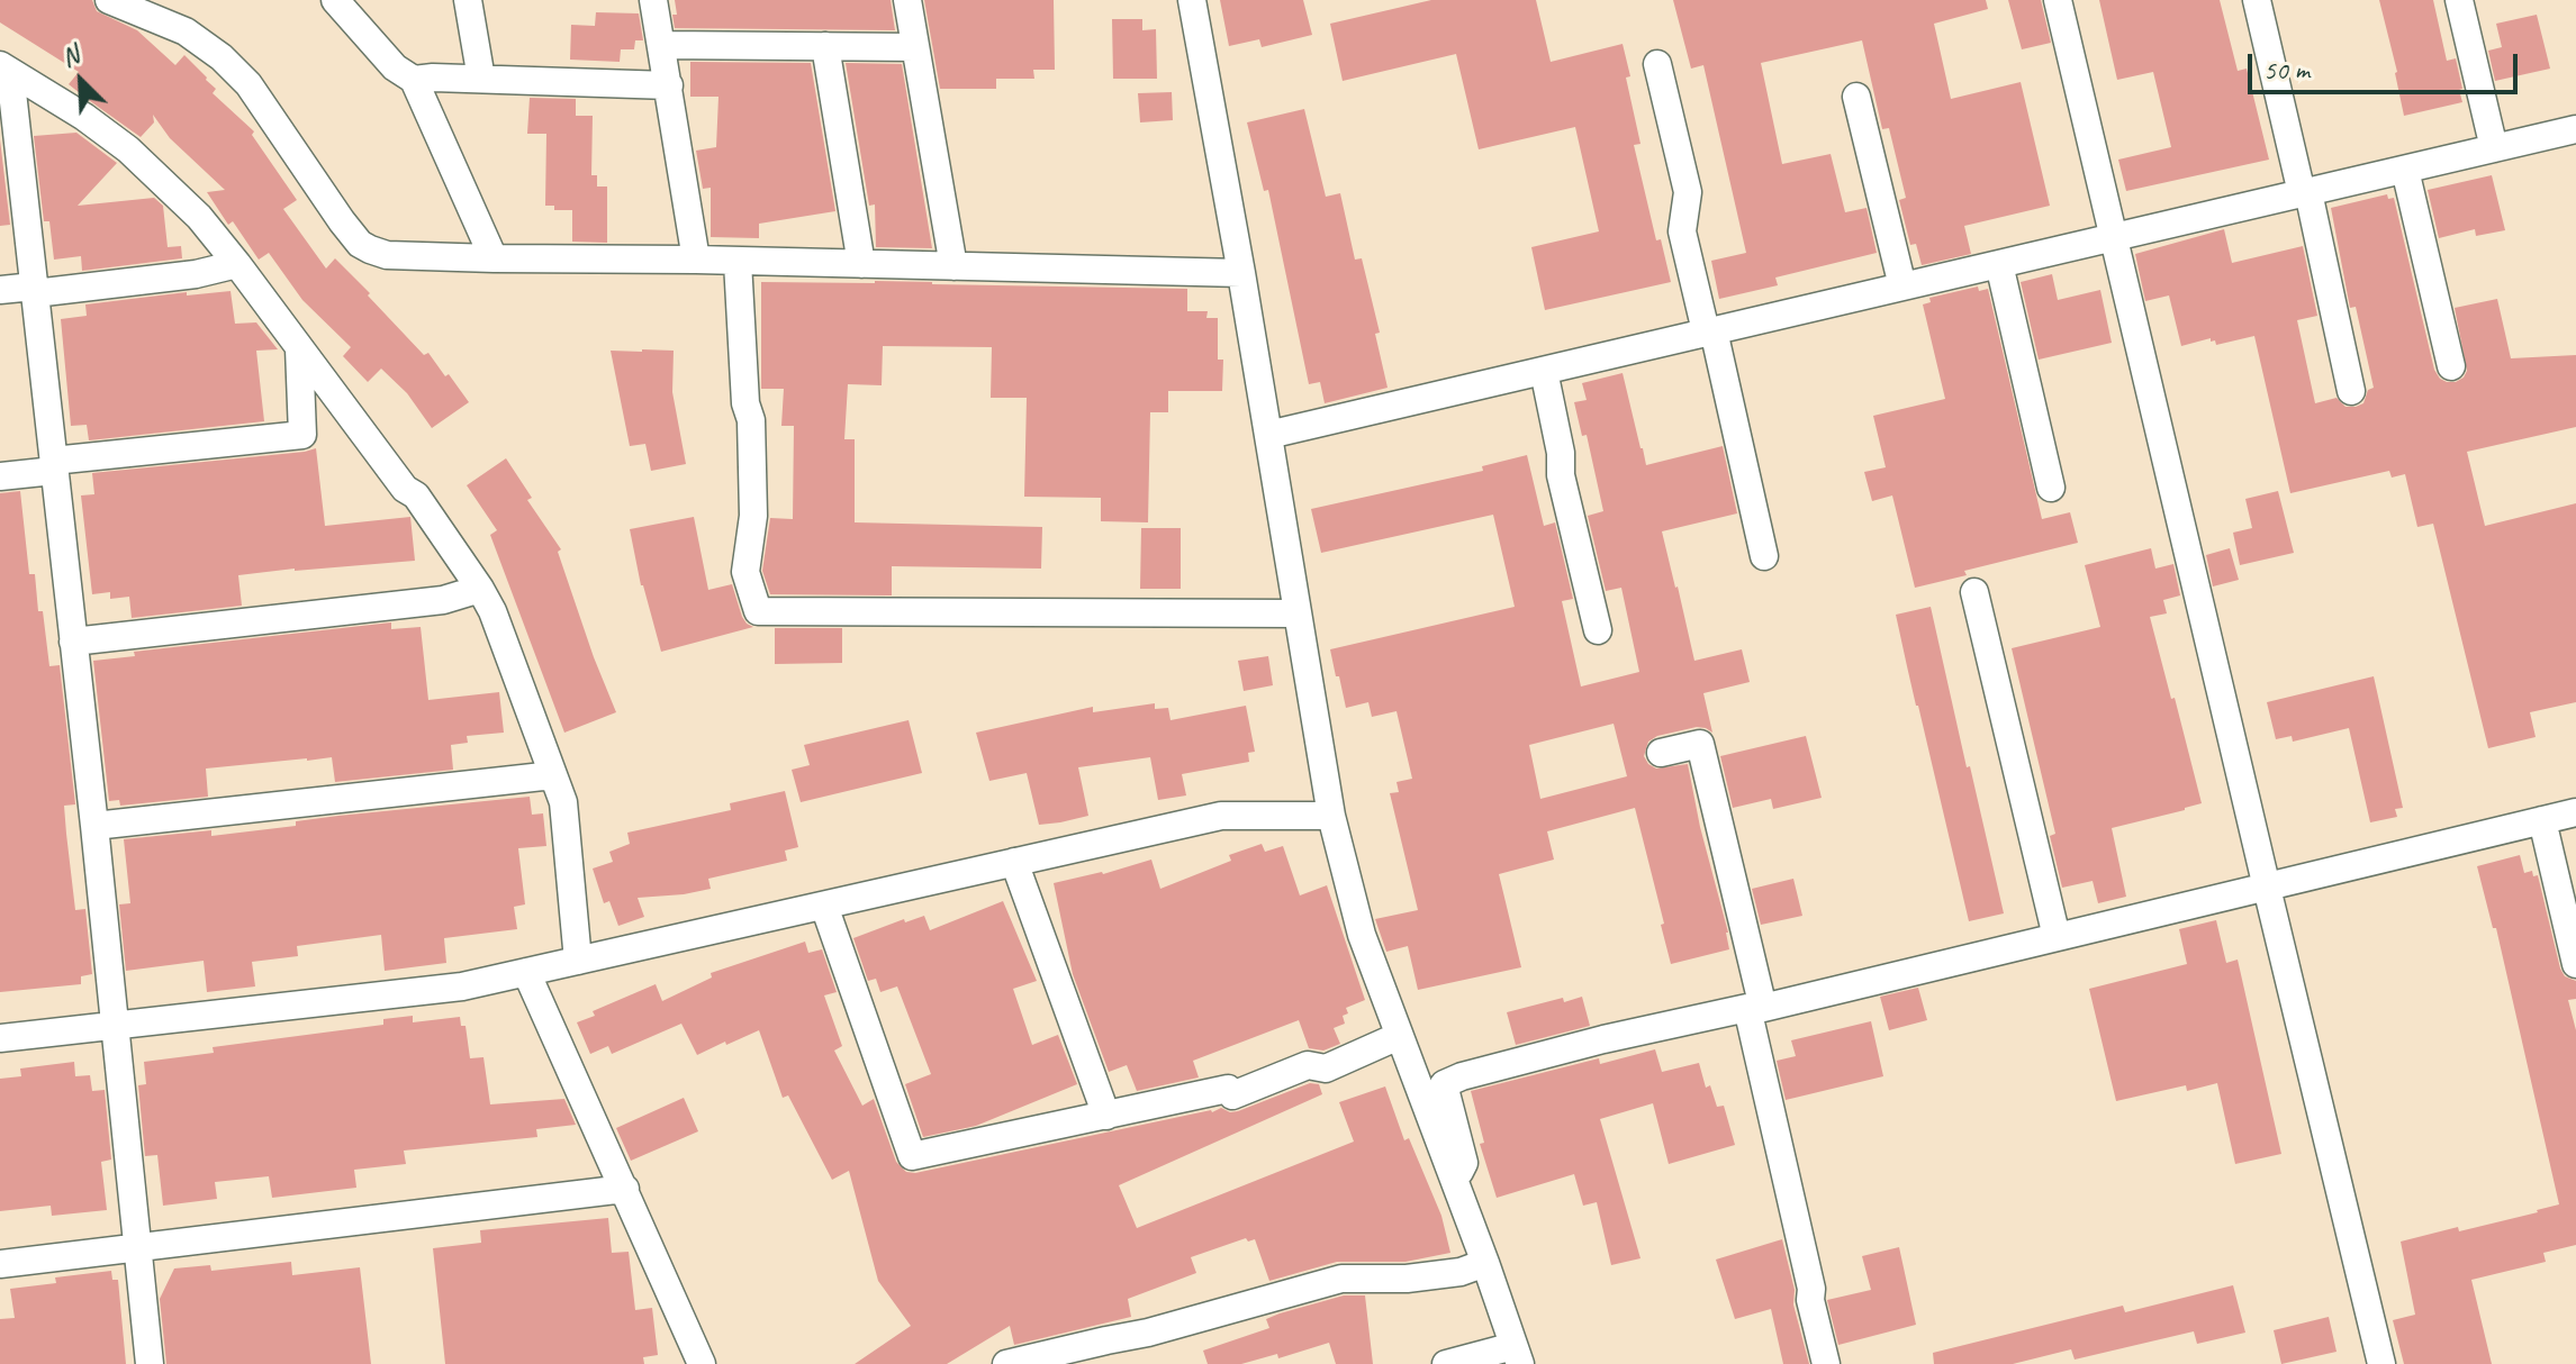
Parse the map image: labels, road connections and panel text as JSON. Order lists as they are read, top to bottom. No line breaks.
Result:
{"scale_bar":"50 m","north":"top left"}
